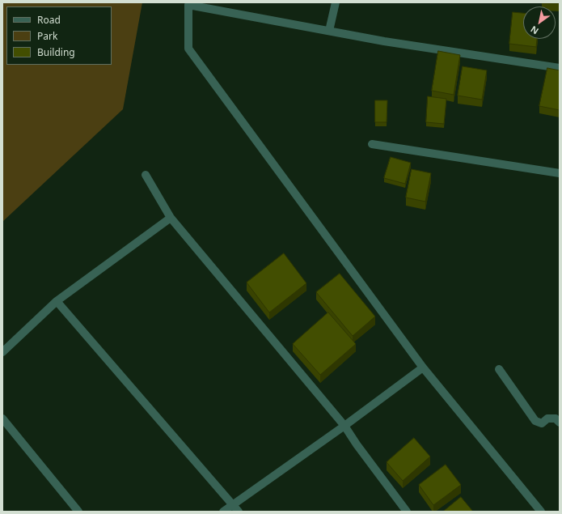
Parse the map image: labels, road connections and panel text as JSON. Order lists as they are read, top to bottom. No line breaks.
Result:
{"legend":["Road","Park","Building"],"north":"bottom left"}
